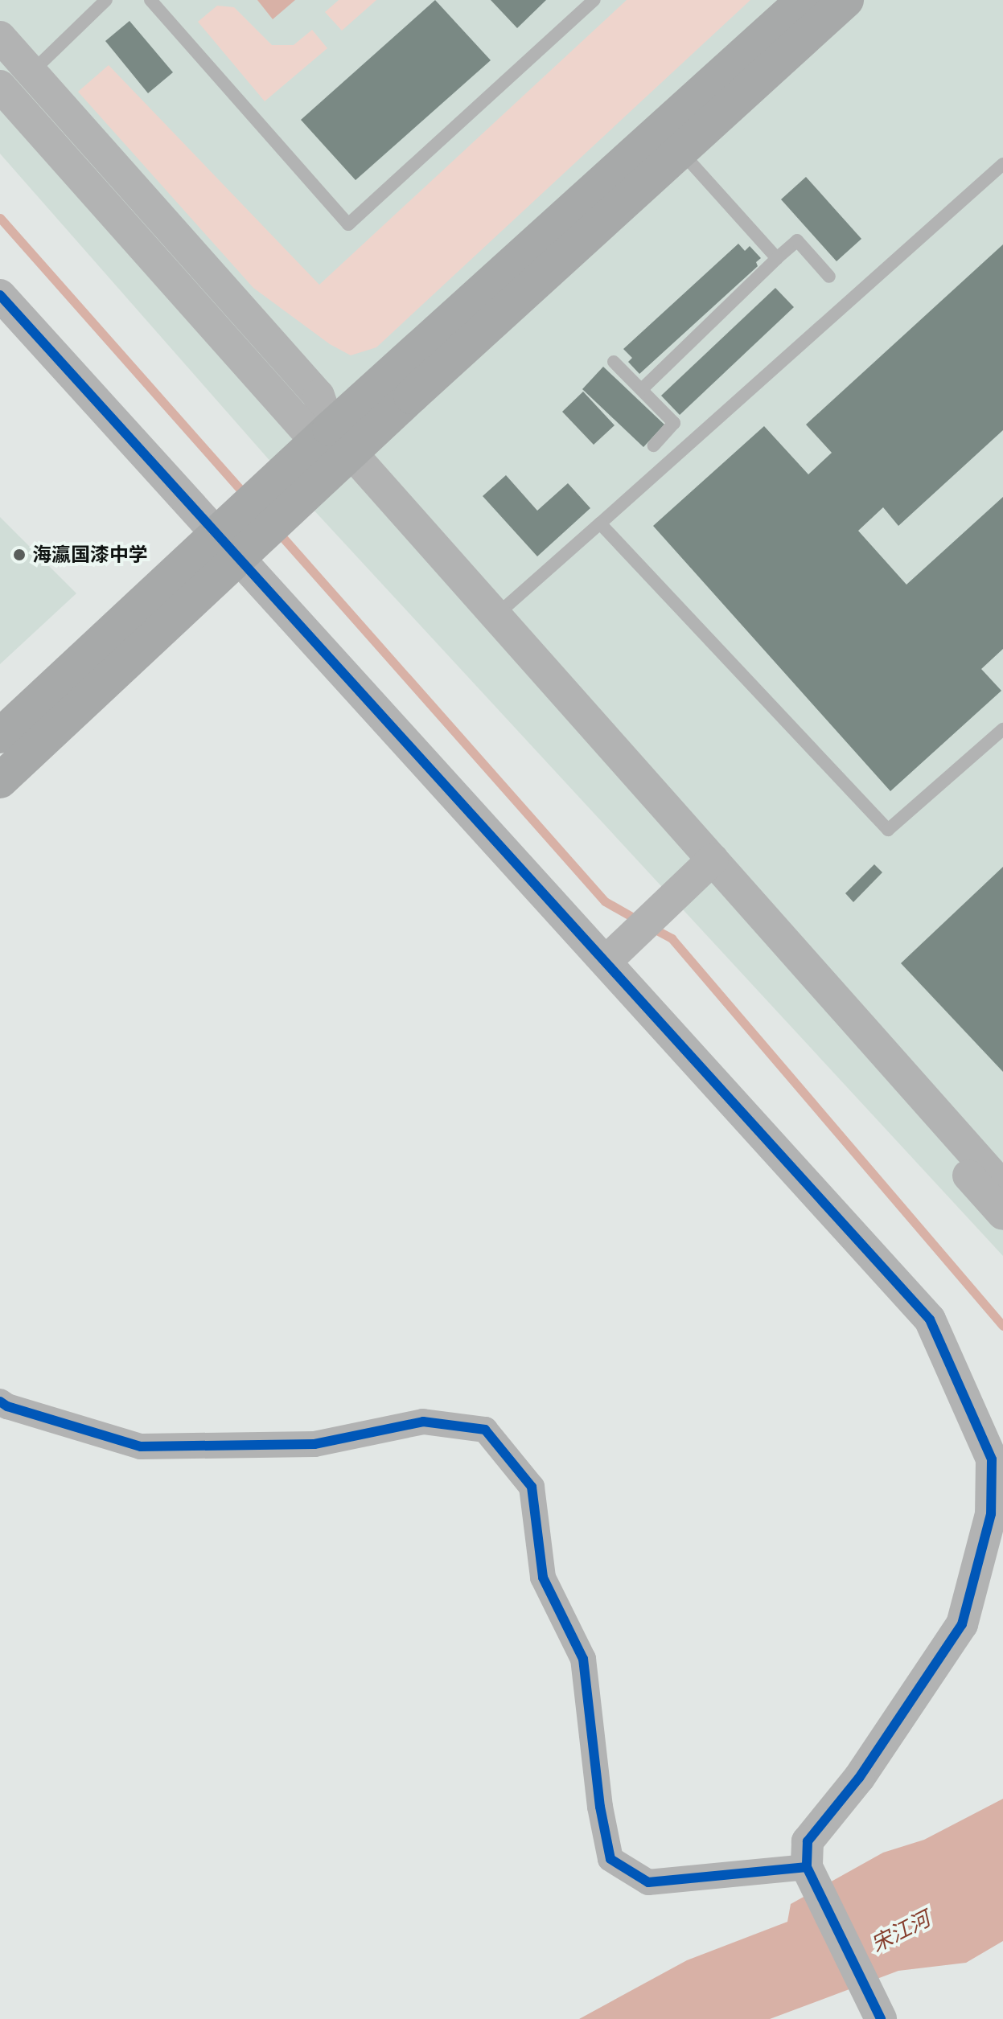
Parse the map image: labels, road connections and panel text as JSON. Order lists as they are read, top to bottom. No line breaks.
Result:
{"water":["宋江河"],"places":["海瀛国漆中学"]}
